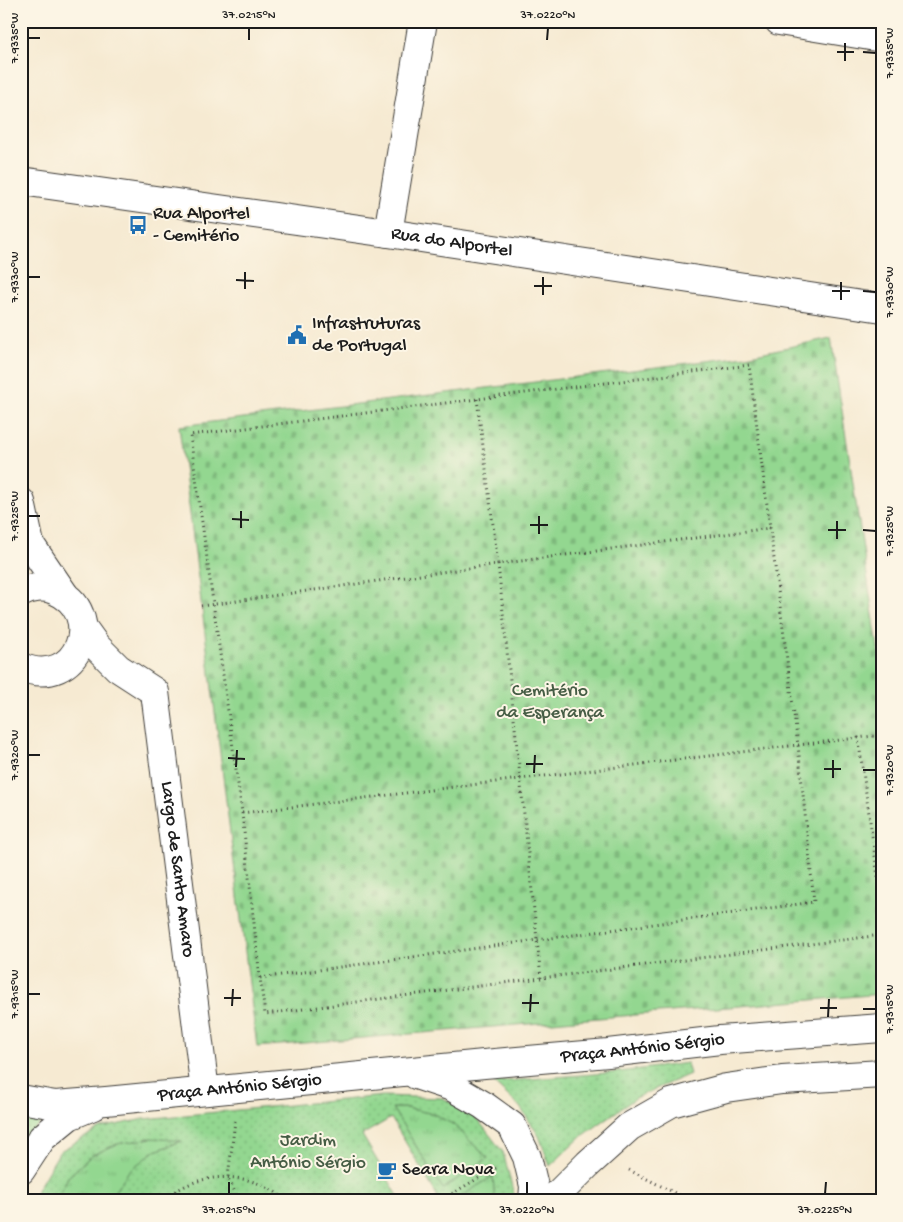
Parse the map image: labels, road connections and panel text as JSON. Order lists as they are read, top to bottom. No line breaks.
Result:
{"streets":{"street":["Rua do Alportel","Largo de Santo Amaro","Praça António Sérgio"]},"crossings":[["Largo de Santo Amaro","Praça António Sérgio"]],"parks":["Cemitério da Esperança","Jardim António Sérgio"],"places":{"bus stop":["Rua Alportel - Cemitério"],"public building":["Infrastruturas de Portugal"],"cafe":["Seara Nova"]},"coordinates":["37.0215°N","37.0220°N","7.9335°W","7.9330°W","7.9325°W","7.9320°W","7.9315°W","37.0225°N"]}
